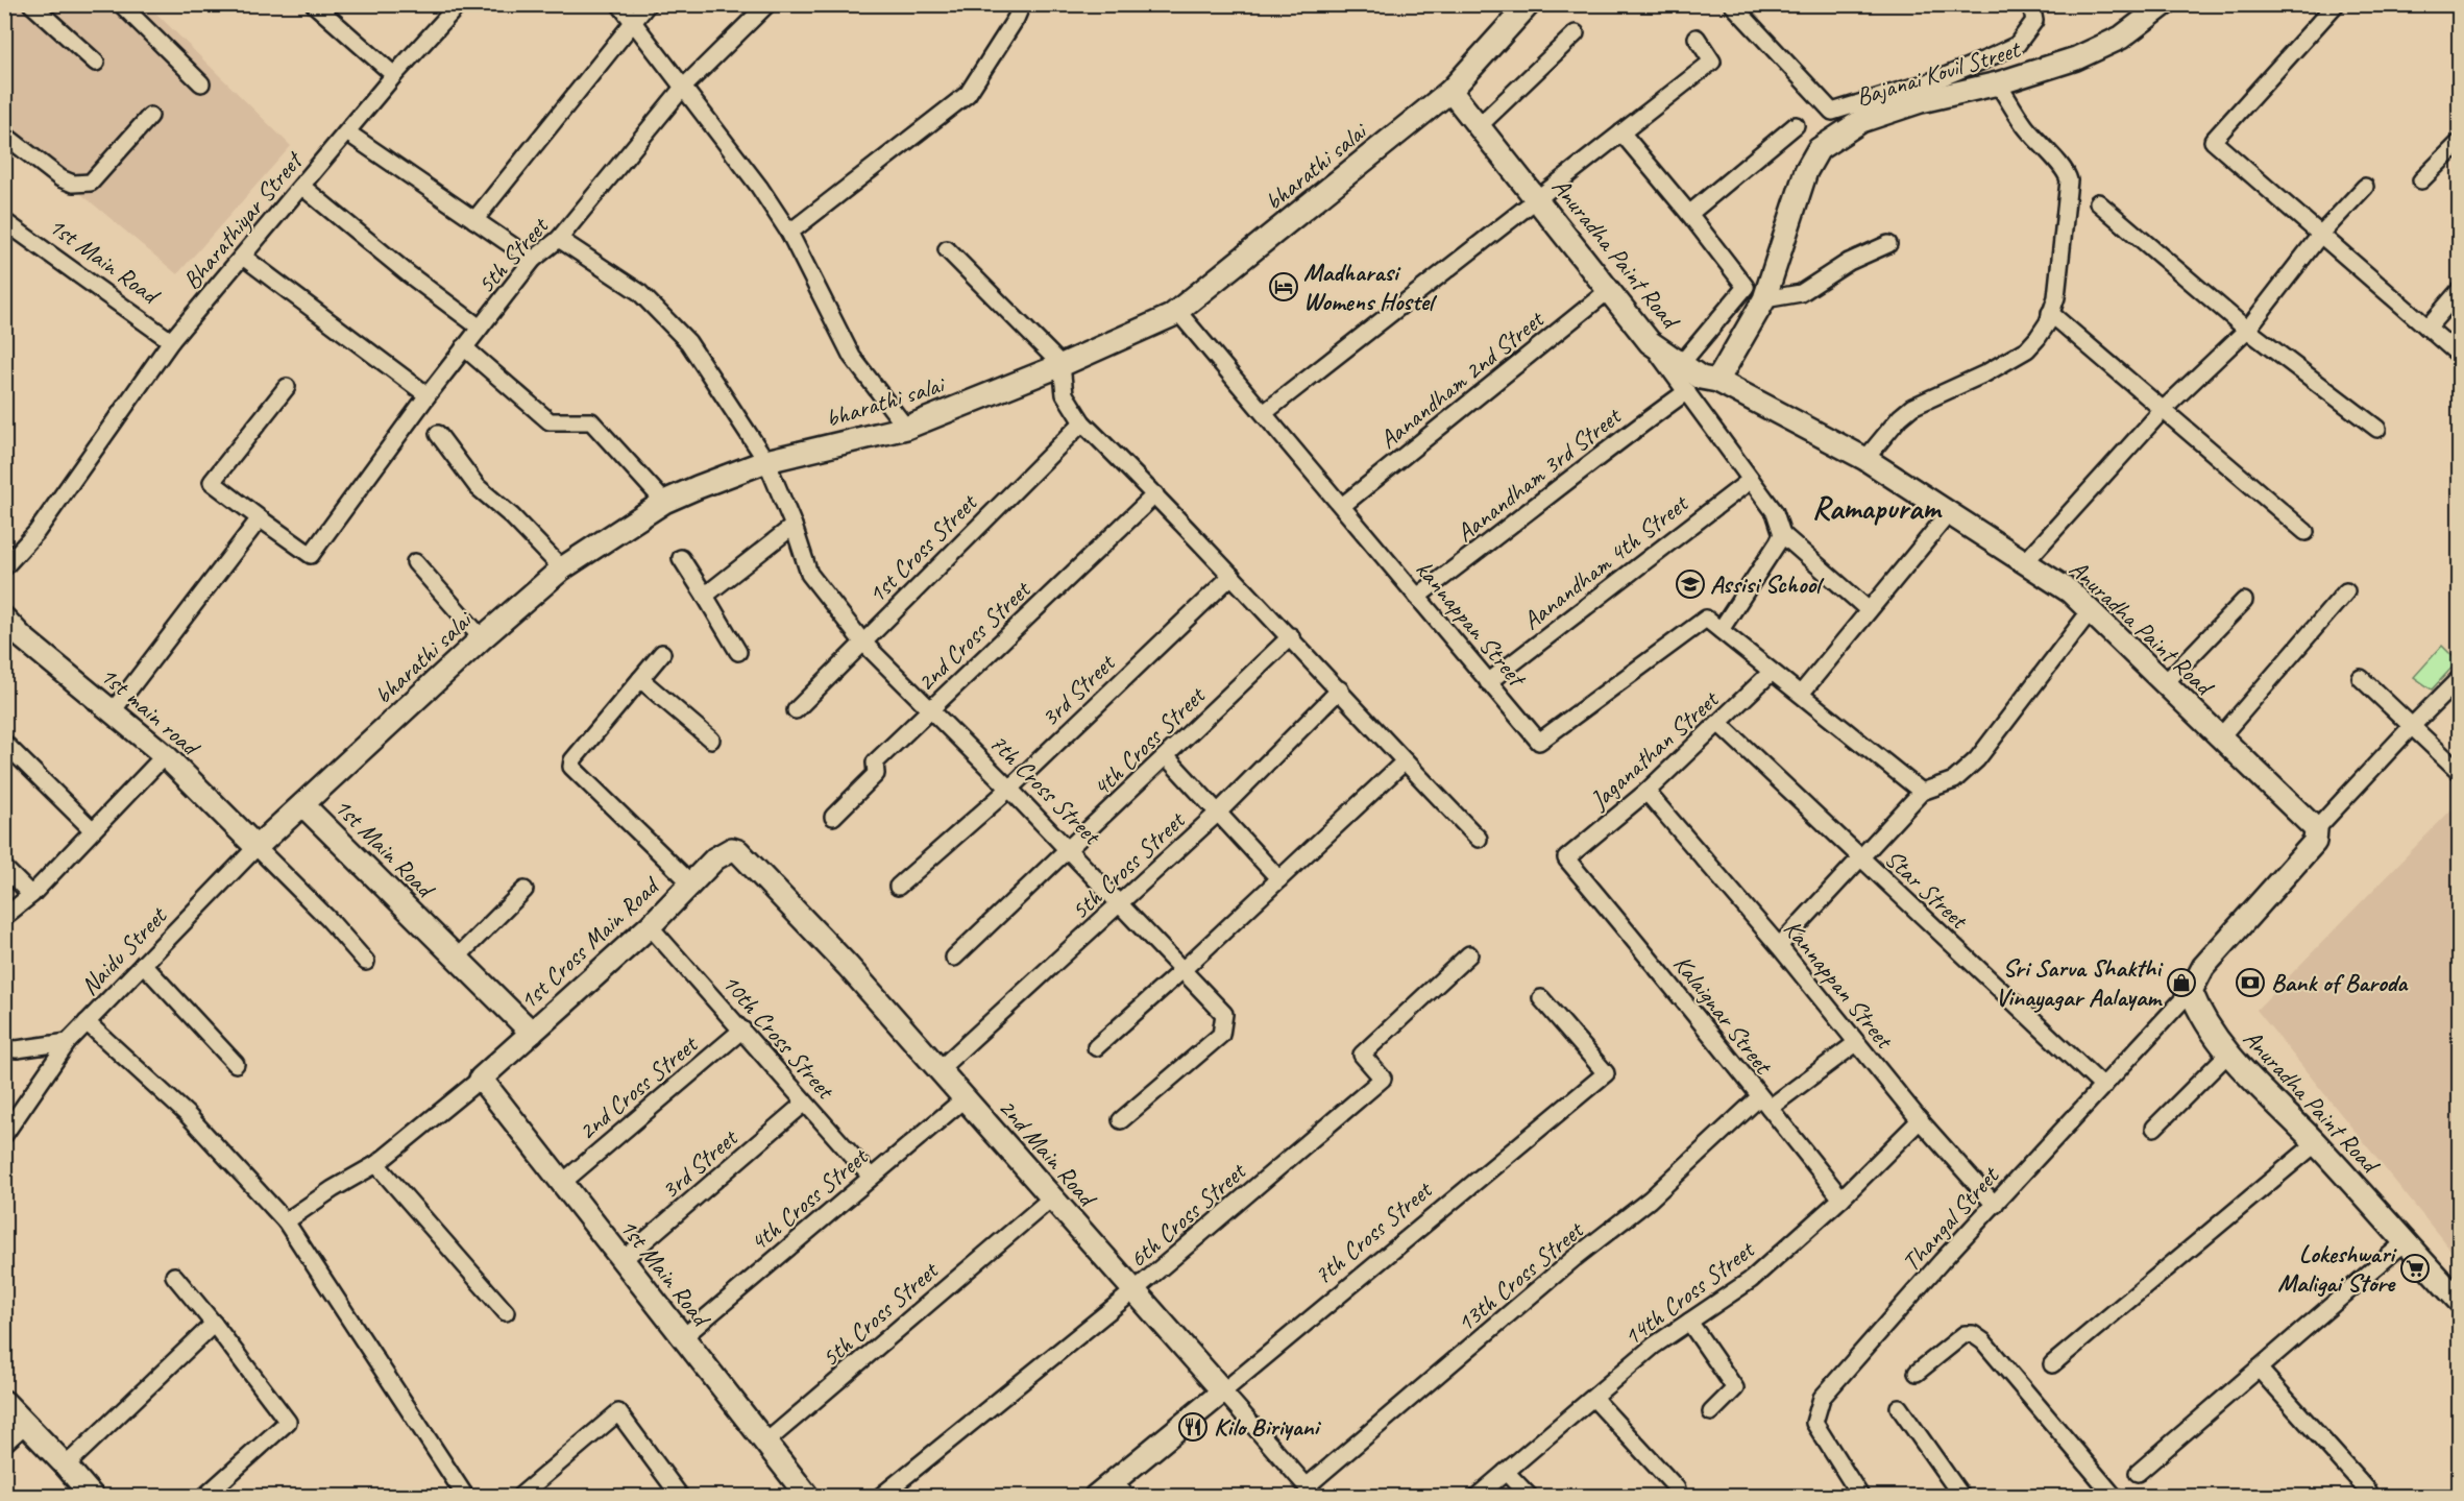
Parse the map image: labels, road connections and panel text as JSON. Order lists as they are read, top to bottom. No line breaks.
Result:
{"streets":{"street":["Bajanai Kovil Street","bharathi salai","Bharathiyar Street","Anuradha Paint Road","5th Street","1st Main Road","Aanandham 2nd Street","Aanandham 3rd Street","1st Cross Street","Aanandham 4th Street","kannappan Street","2nd Cross Street","3rd Street","1st main road","4th Cross Street","Jaganathan Street","7th Cross Street","5th Cross Street","Star Street","1st Cross Main Road","Naidu Street","Kannappan Street","Kalaignar Street","10th Cross Street","2nd Main Road","6th Cross Street","Thangal Street","13th Cross Street","14th Cross Street"]},"crossings":[["Bajanai Kovil Street","Anuradha Paint Road"],["bharathi salai","Anuradha Paint Road"],["bharathi salai","1st Main Road"],["bharathi salai","kannappan Street"],["bharathi salai","1st main road"],["bharathi salai","7th Cross Street"],["bharathi salai","Naidu Street"],["Bharathiyar Street","1st Main Road"],["Anuradha Paint Road","Aanandham 2nd Street"],["Anuradha Paint Road","Thangal Street"],["5th Street","7th Cross Street"],["1st Main Road","2nd Cross Street"],["1st Main Road","3rd Street"],["1st Main Road","4th Cross Street"],["1st Main Road","5th Cross Street"],["1st Main Road","1st Cross Main Road"],["Aanandham 2nd Street","kannappan Street"],["Aanandham 3rd Street","kannappan Street"],["1st Cross Street","7th Cross Street"],["Aanandham 4th Street","kannappan Street"],["2nd Cross Street","7th Cross Street"],["2nd Cross Street","10th Cross Street"],["3rd Street","7th Cross Street"],["3rd Street","10th Cross Street"],["1st main road","Naidu Street"],["4th Cross Street","7th Cross Street"],["4th Cross Street","10th Cross Street"],["4th Cross Street","2nd Main Road"],["Jaganathan Street","Star Street"],["Jaganathan Street","Kannappan Street"],["Jaganathan Street","Kalaignar Street"],["7th Cross Street","5th Cross Street"],["7th Cross Street","2nd Main Road"],["5th Cross Street","2nd Main Road"],["Star Street","Thangal Street"],["1st Cross Main Road","10th Cross Street"],["1st Cross Main Road","2nd Main Road"],["Kannappan Street","Thangal Street"],["Kannappan Street","13th Cross Street"],["Kannappan Street","14th Cross Street"],["Kalaignar Street","13th Cross Street"],["Kalaignar Street","14th Cross Street"],["2nd Main Road","6th Cross Street"],["2nd Main Road","13th Cross Street"]],"districts":["Ramapuram"],"places":{"hotel":["Madharasi Womens Hostel"],"school or university":["Assisi School"],"shop":["Sri Sarva Shakthi Vinayagar Aalayam"],"bank":["Bank of Baroda"],"supermarket":["Lokeshwari Maligai Store"],"restaurant":["Kilo Biriyani"]}}
